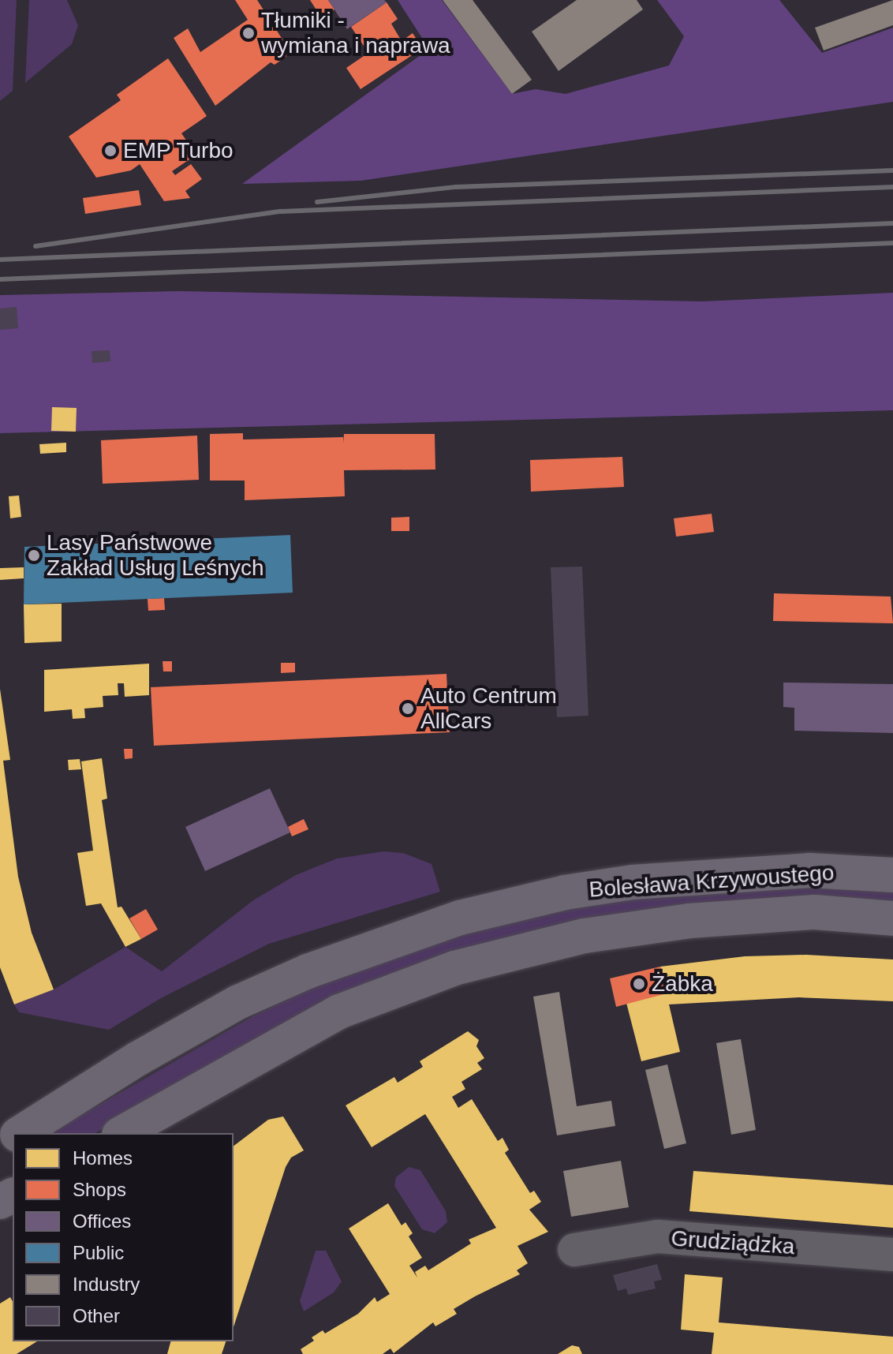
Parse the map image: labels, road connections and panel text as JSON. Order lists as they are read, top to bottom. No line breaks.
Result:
{"streets":{"main road":["Bolesława Krzywoustego"],"street":["Grudziądzka"]},"places":["Tłumiki - wymiana i naprawa","EMP Turbo","Lasy Państwowe Zakład Usług Leśnych","Auto Centrum AllCars","Żabka"],"legend":["Homes","Shops","Offices","Public","Industry","Other"]}
